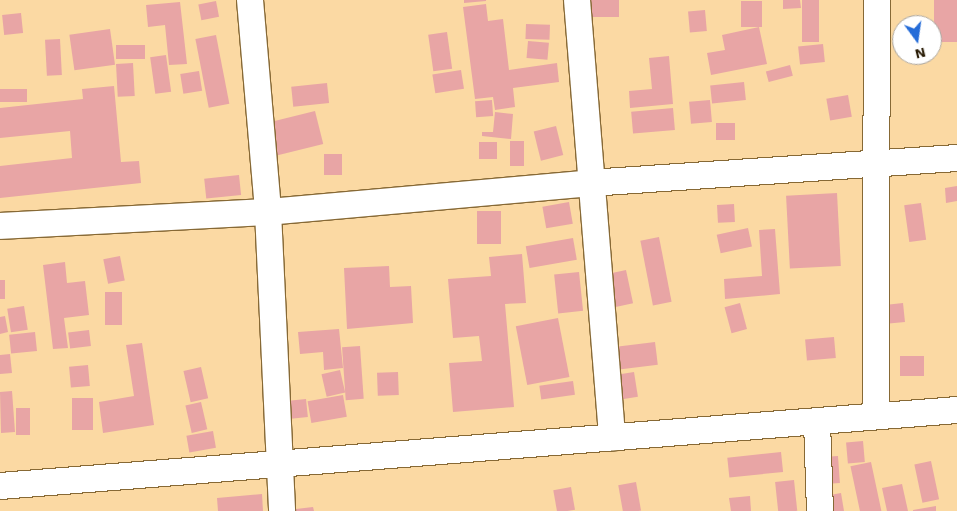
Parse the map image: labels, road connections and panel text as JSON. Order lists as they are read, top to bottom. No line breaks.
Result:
{"north":"bottom"}
